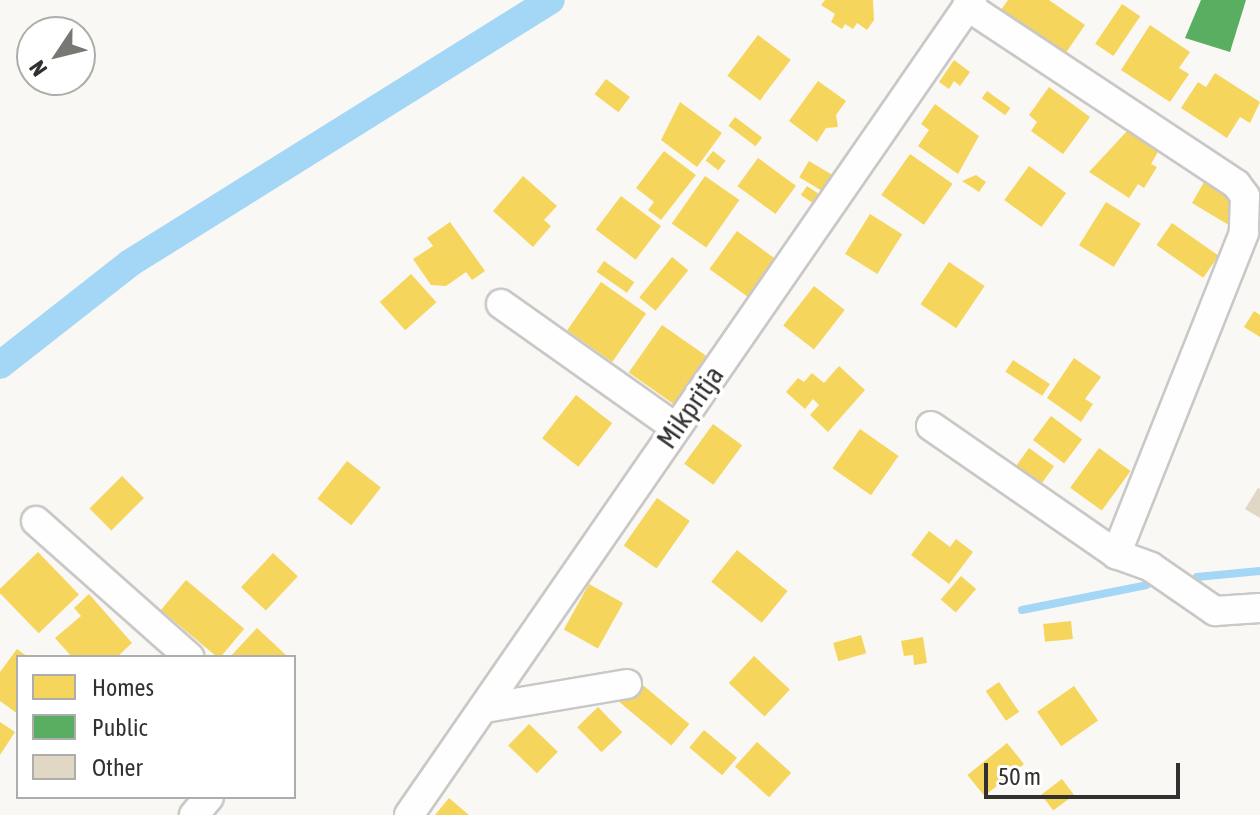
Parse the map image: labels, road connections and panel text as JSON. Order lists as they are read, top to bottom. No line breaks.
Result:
{"streets":{"street":["Mikpritja"]},"legend":["Homes","Public","Other"],"scale_bar":"50 m","north":"bottom left"}
